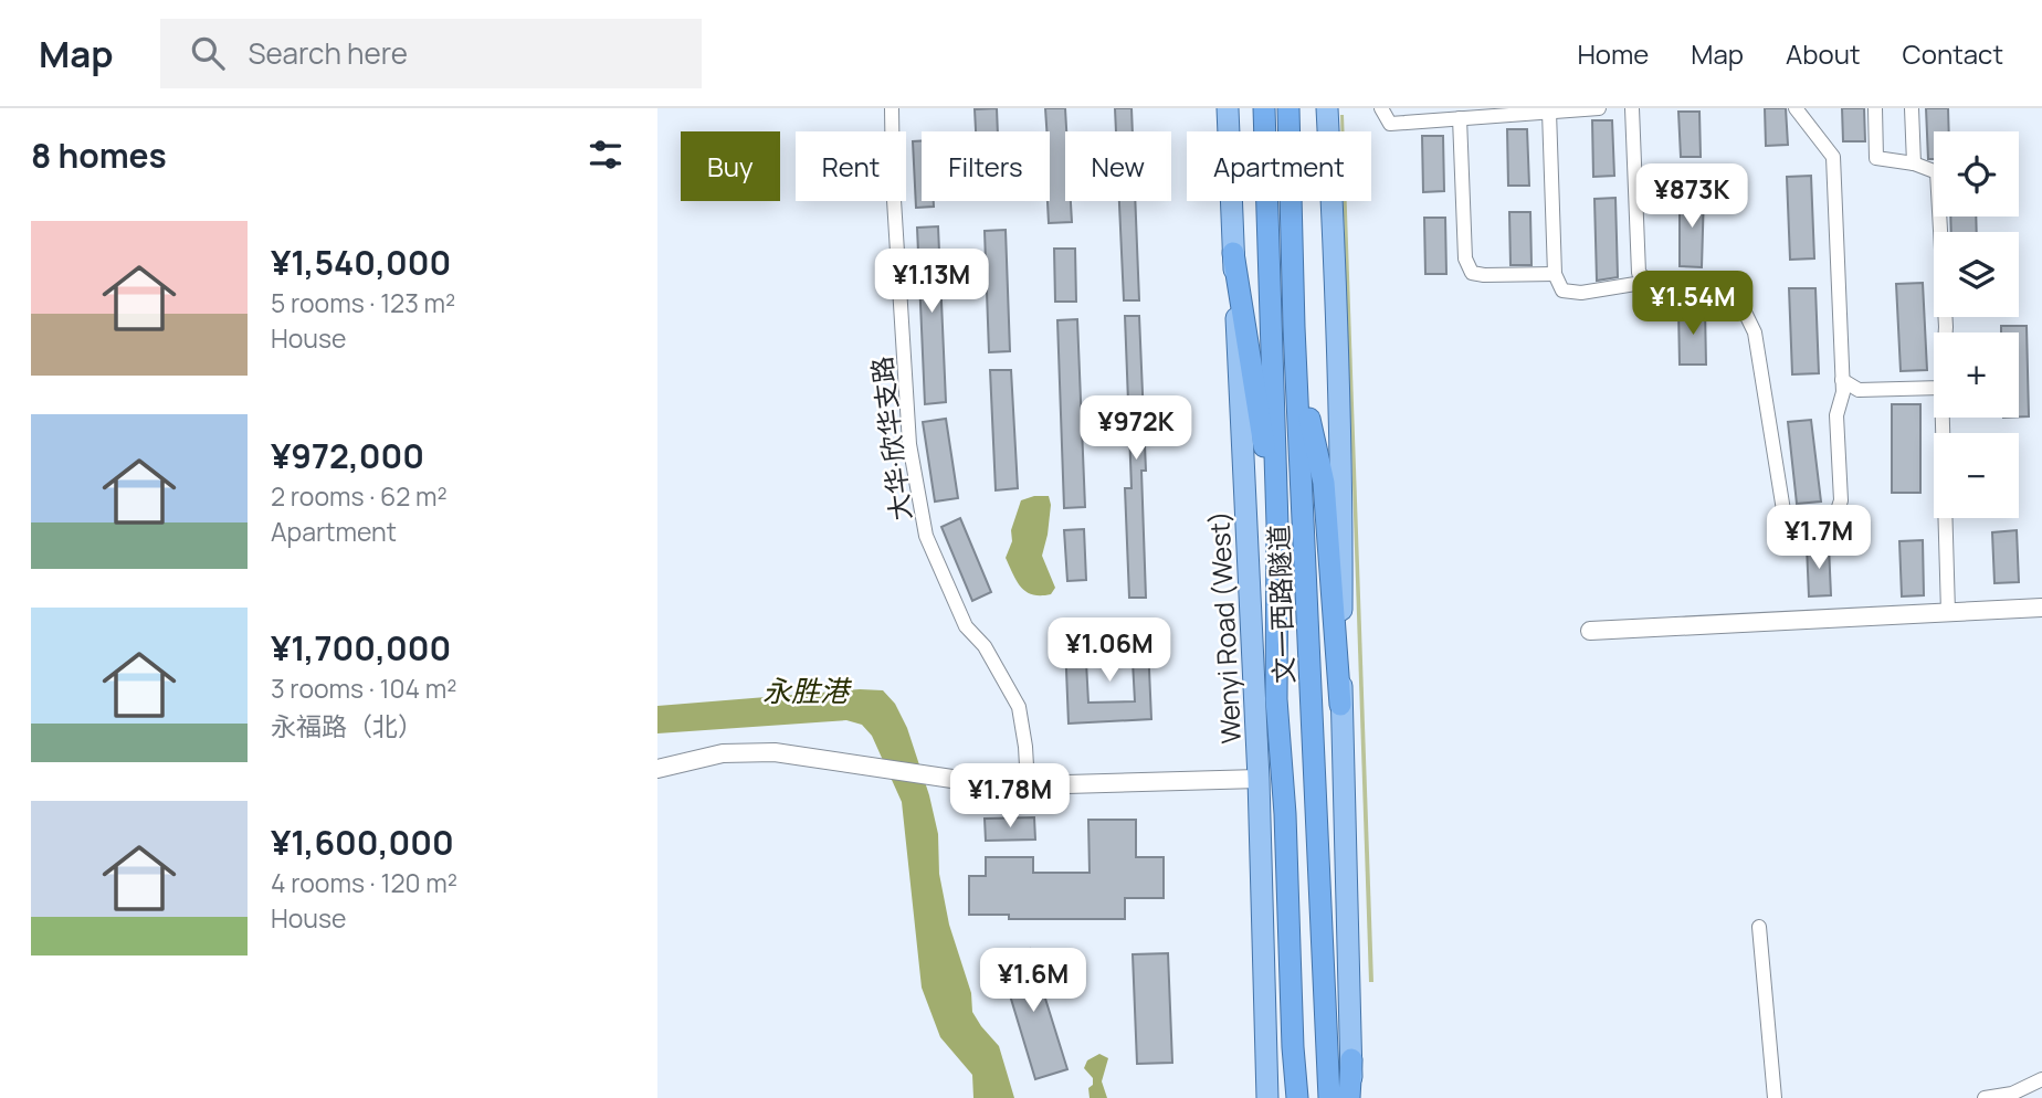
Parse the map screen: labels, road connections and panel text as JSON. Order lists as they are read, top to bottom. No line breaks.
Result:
{"streets":{"highway":["文一西路隧道"],"main road":["Wenyi Road (West)"],"street":["大华·欣华支路"]},"water":["永胜港"],"page":{"header":"Map","search":"Search here","nav":["Home","Map","About","Contact"],"heading":"8 homes","map_buttons":["+","−"],"chip":["Buy","Rent","Filters","New","Apartment"],"price":["¥873K","¥1.13M","¥1.54M","¥972K","¥1.7M","¥1.06M","¥1.78M","¥1.6M"],"list":[{"name":"¥1,540,000","note":"5 rooms · 123 m² · House"},{"name":"¥972,000","note":"2 rooms · 62 m² · Apartment"},{"name":"¥1,700,000","note":"3 rooms · 104 m² · 永福路（北）"},{"name":"¥1,600,000","note":"4 rooms · 120 m² · House"}]}}
